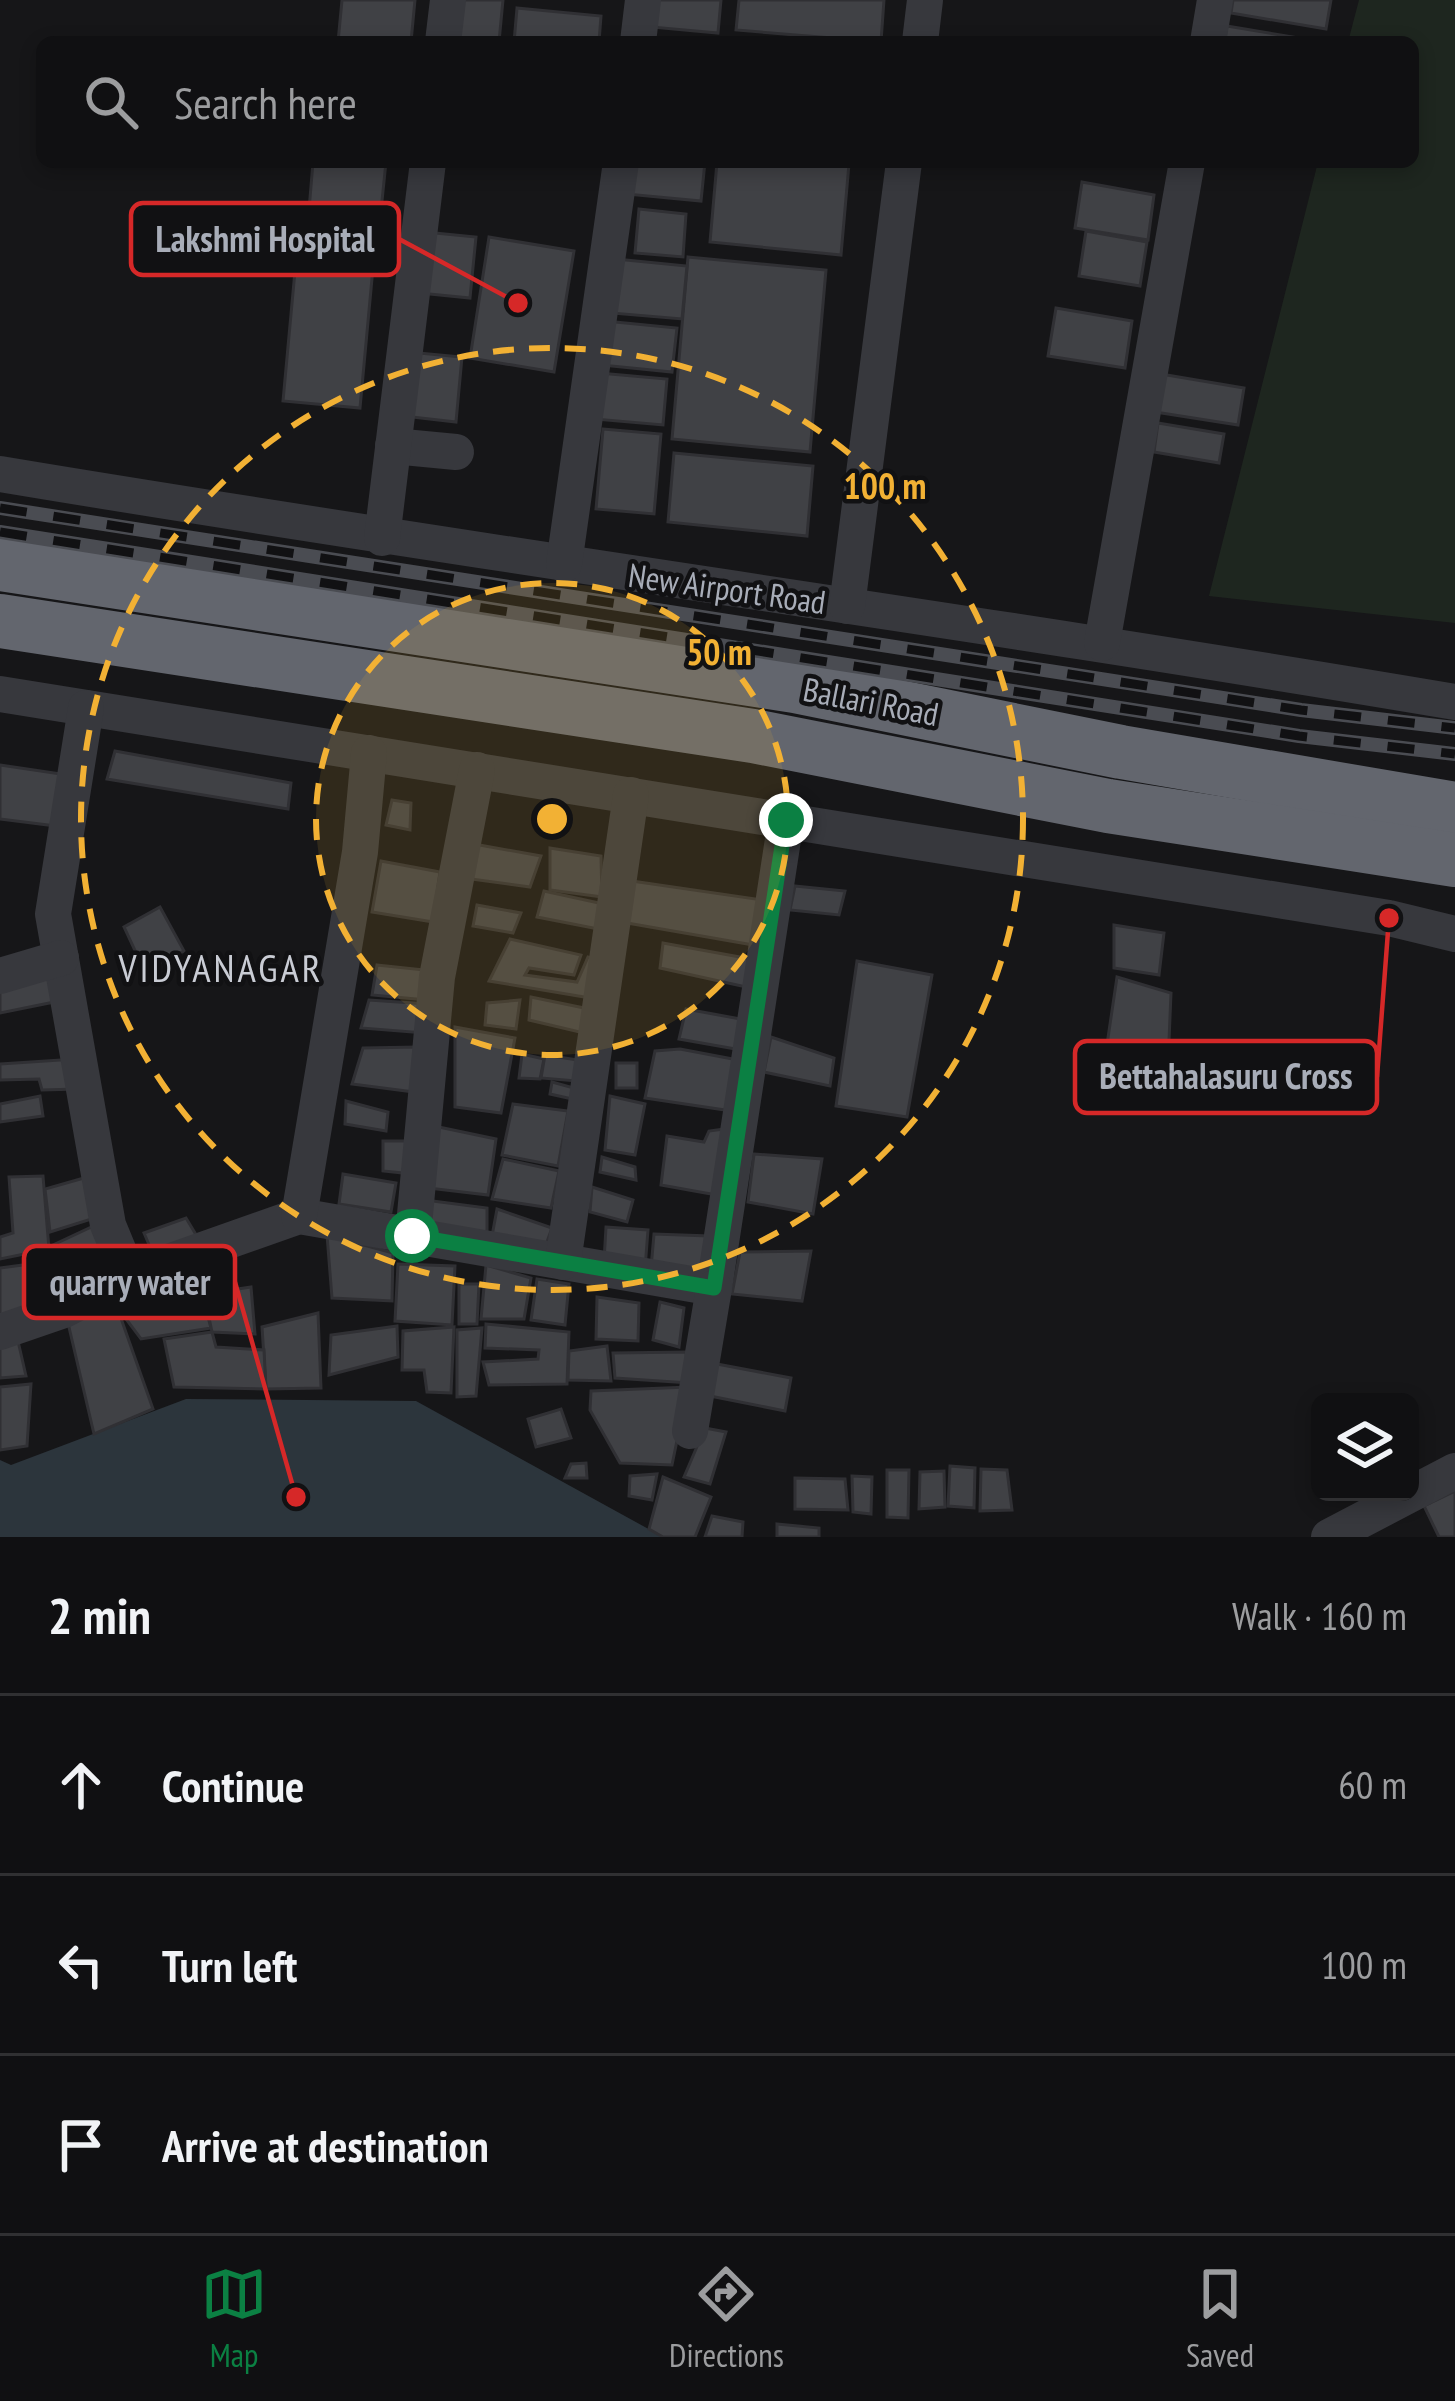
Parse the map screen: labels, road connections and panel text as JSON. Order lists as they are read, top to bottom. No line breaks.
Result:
{"streets":{"highway":["Ballari Road"],"street":["New Airport Road"]},"districts":["VIDYANAGAR"],"places":["Lakshmi Hospital","Bettahalasuru Cross","quarry water"],"page":{"search":"Search here","heading":["2 min","Walk · 160 m"],"list":[["Continue","60 m"],["Turn left","100 m"],"Arrive at destination"],"nav":["Map","Directions","Saved"]},"rings":["100 m","50 m"]}
